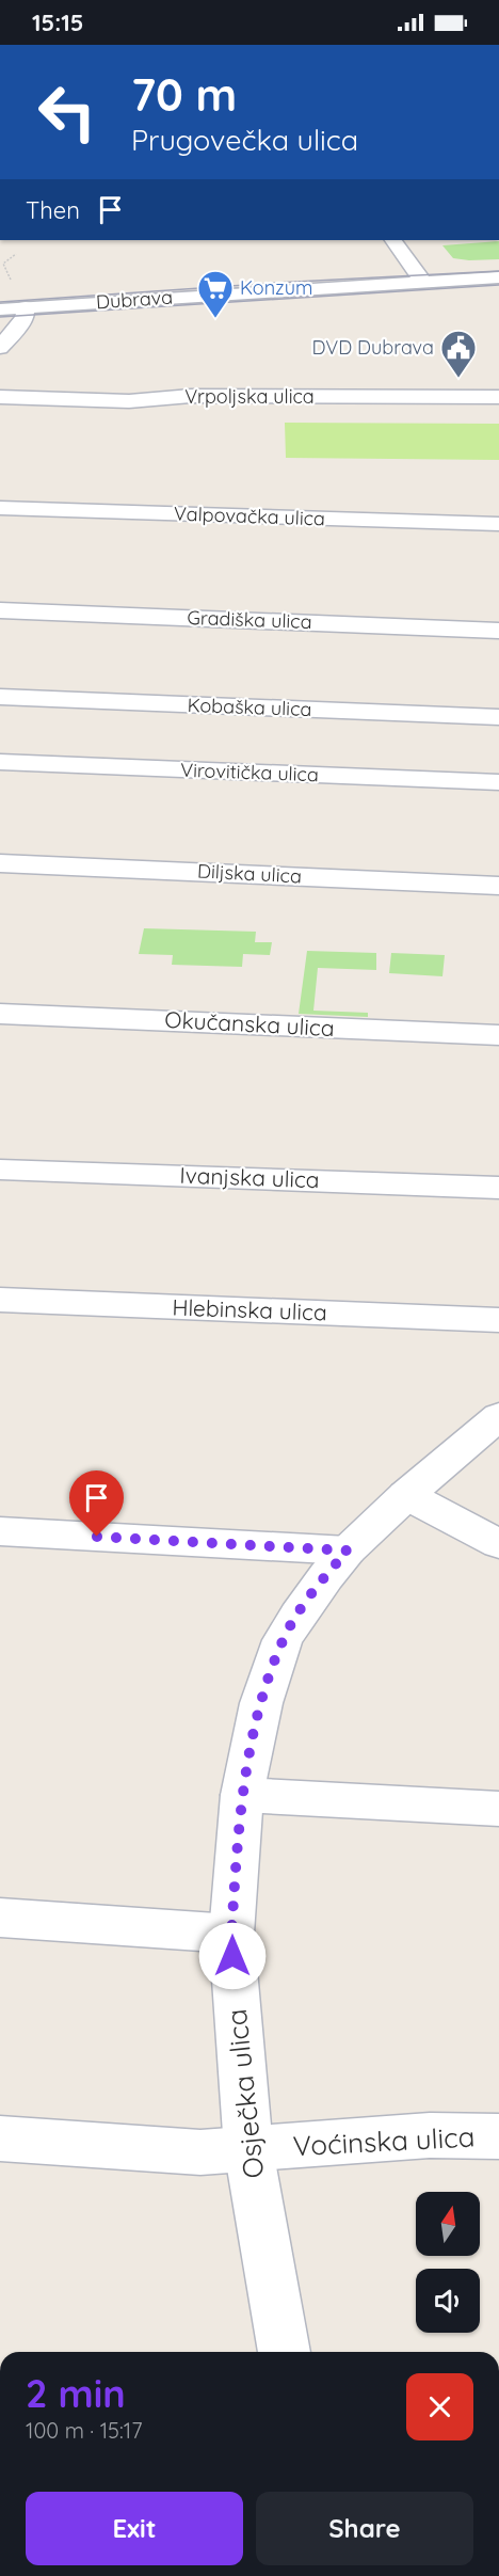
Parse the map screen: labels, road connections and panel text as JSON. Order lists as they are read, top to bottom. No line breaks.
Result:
{"streets":{"street":["Dubrava","Vrpoljska ulica","Valpovačka ulica","Gradiška ulica","Kobaška ulica","Virovitička ulica","Diljska ulica","Okučanska ulica","Ivanjska ulica","Hlebinska ulica","Osječka ulica","Voćinska ulica"]},"crossings":[["Osječka ulica","Voćinska ulica"]],"places":{"supermarket":["Konzum"],"public building":["DVD Dubrava"]},"north":"top","page":{"status":"15:15","turn":["70 m","Prugovečka ulica"],"then":"Then","heading":["2 min","100 m · 15:17"],"buttons":["Exit","Share"]}}
